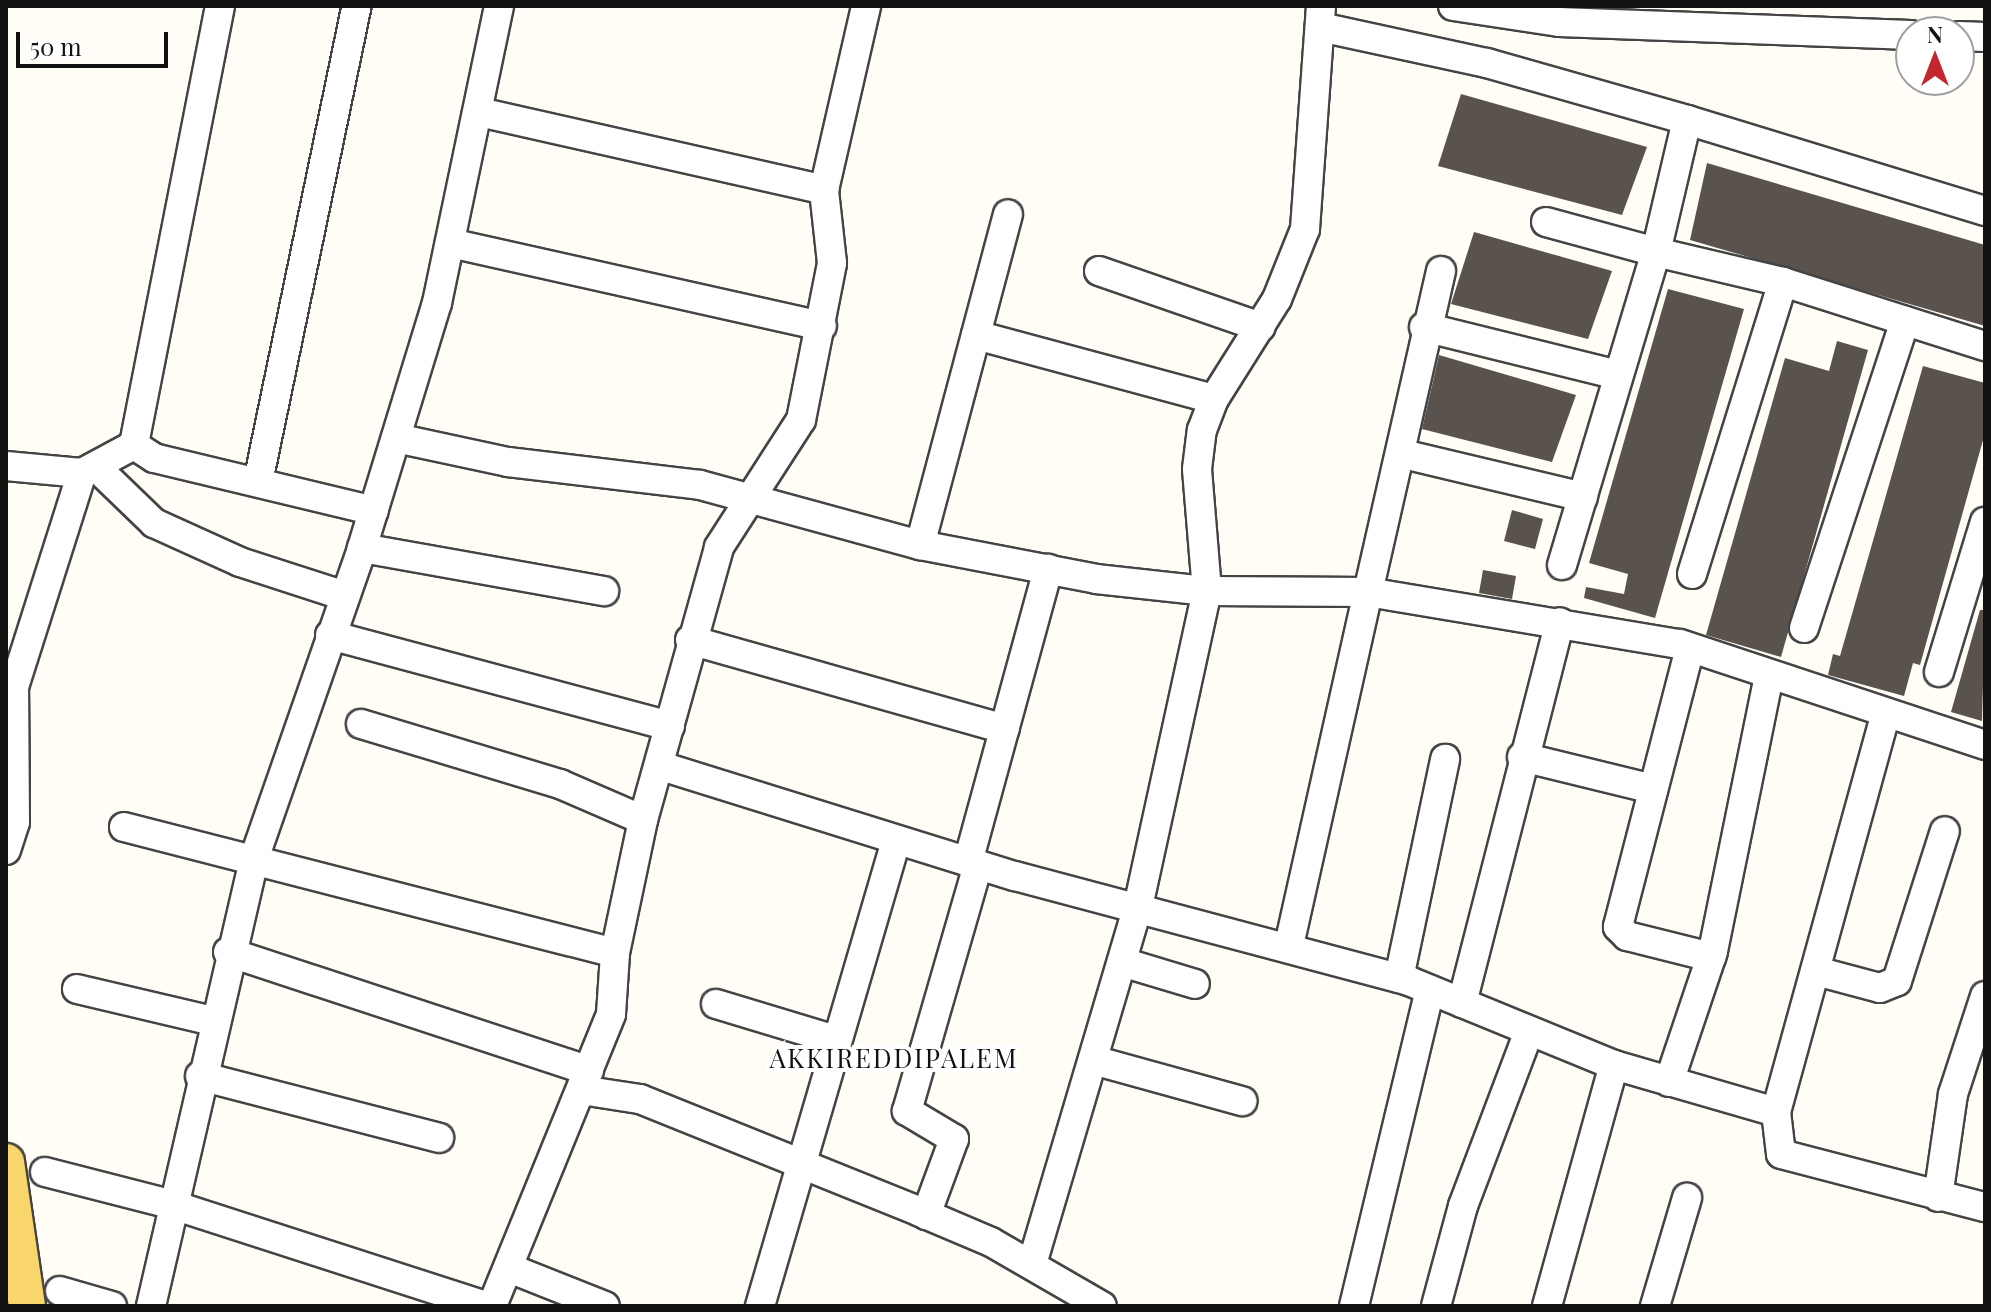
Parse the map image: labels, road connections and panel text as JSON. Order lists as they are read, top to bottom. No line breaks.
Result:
{"districts":["AKKIREDDIPALEM"],"scale_bar":"50 m","north":"top"}
